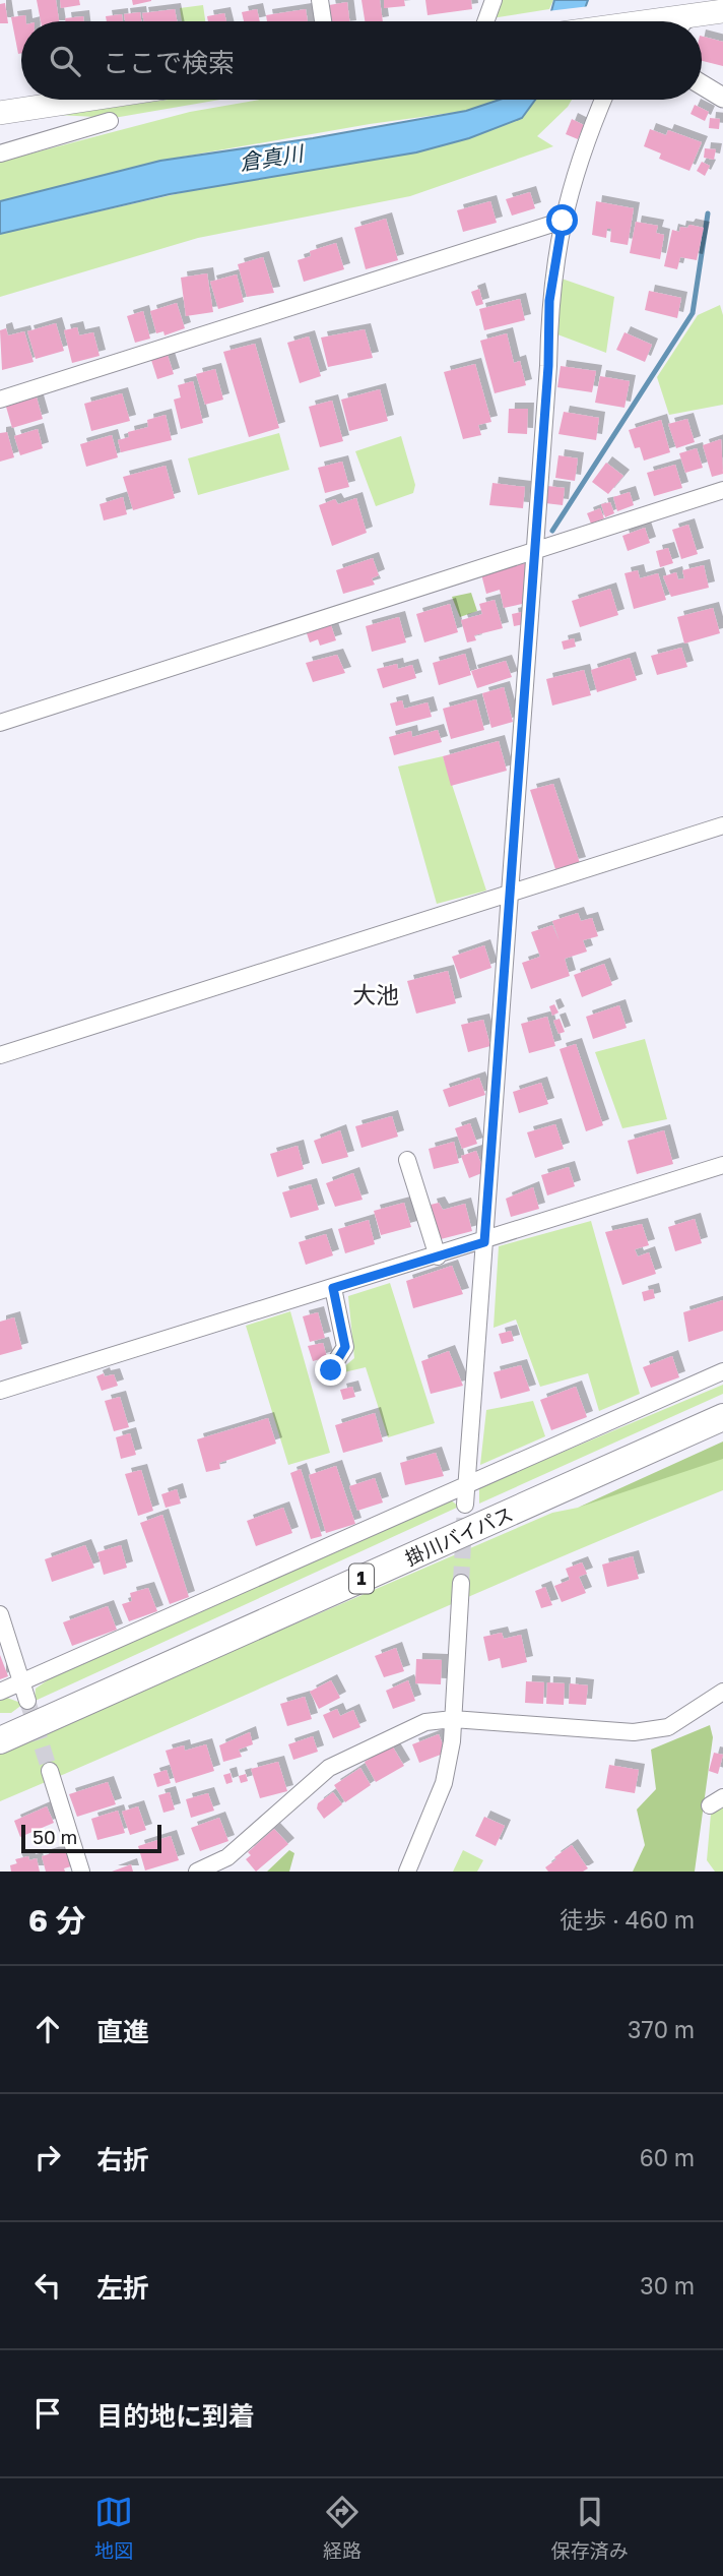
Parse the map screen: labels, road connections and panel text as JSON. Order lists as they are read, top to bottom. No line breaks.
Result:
{"streets":{"highway":["掛川バイパス","1"]},"districts":["大池"],"water":["倉真川"],"scale_bar":"50 m","page":{"search":"ここで検索","scale":"50 m","heading":["6 分","徒歩 · 460 m"],"list":[["直進","370 m"],["右折","60 m"],["左折","30 m"],"目的地に到着"],"nav":["地図","経路","保存済み"]}}
